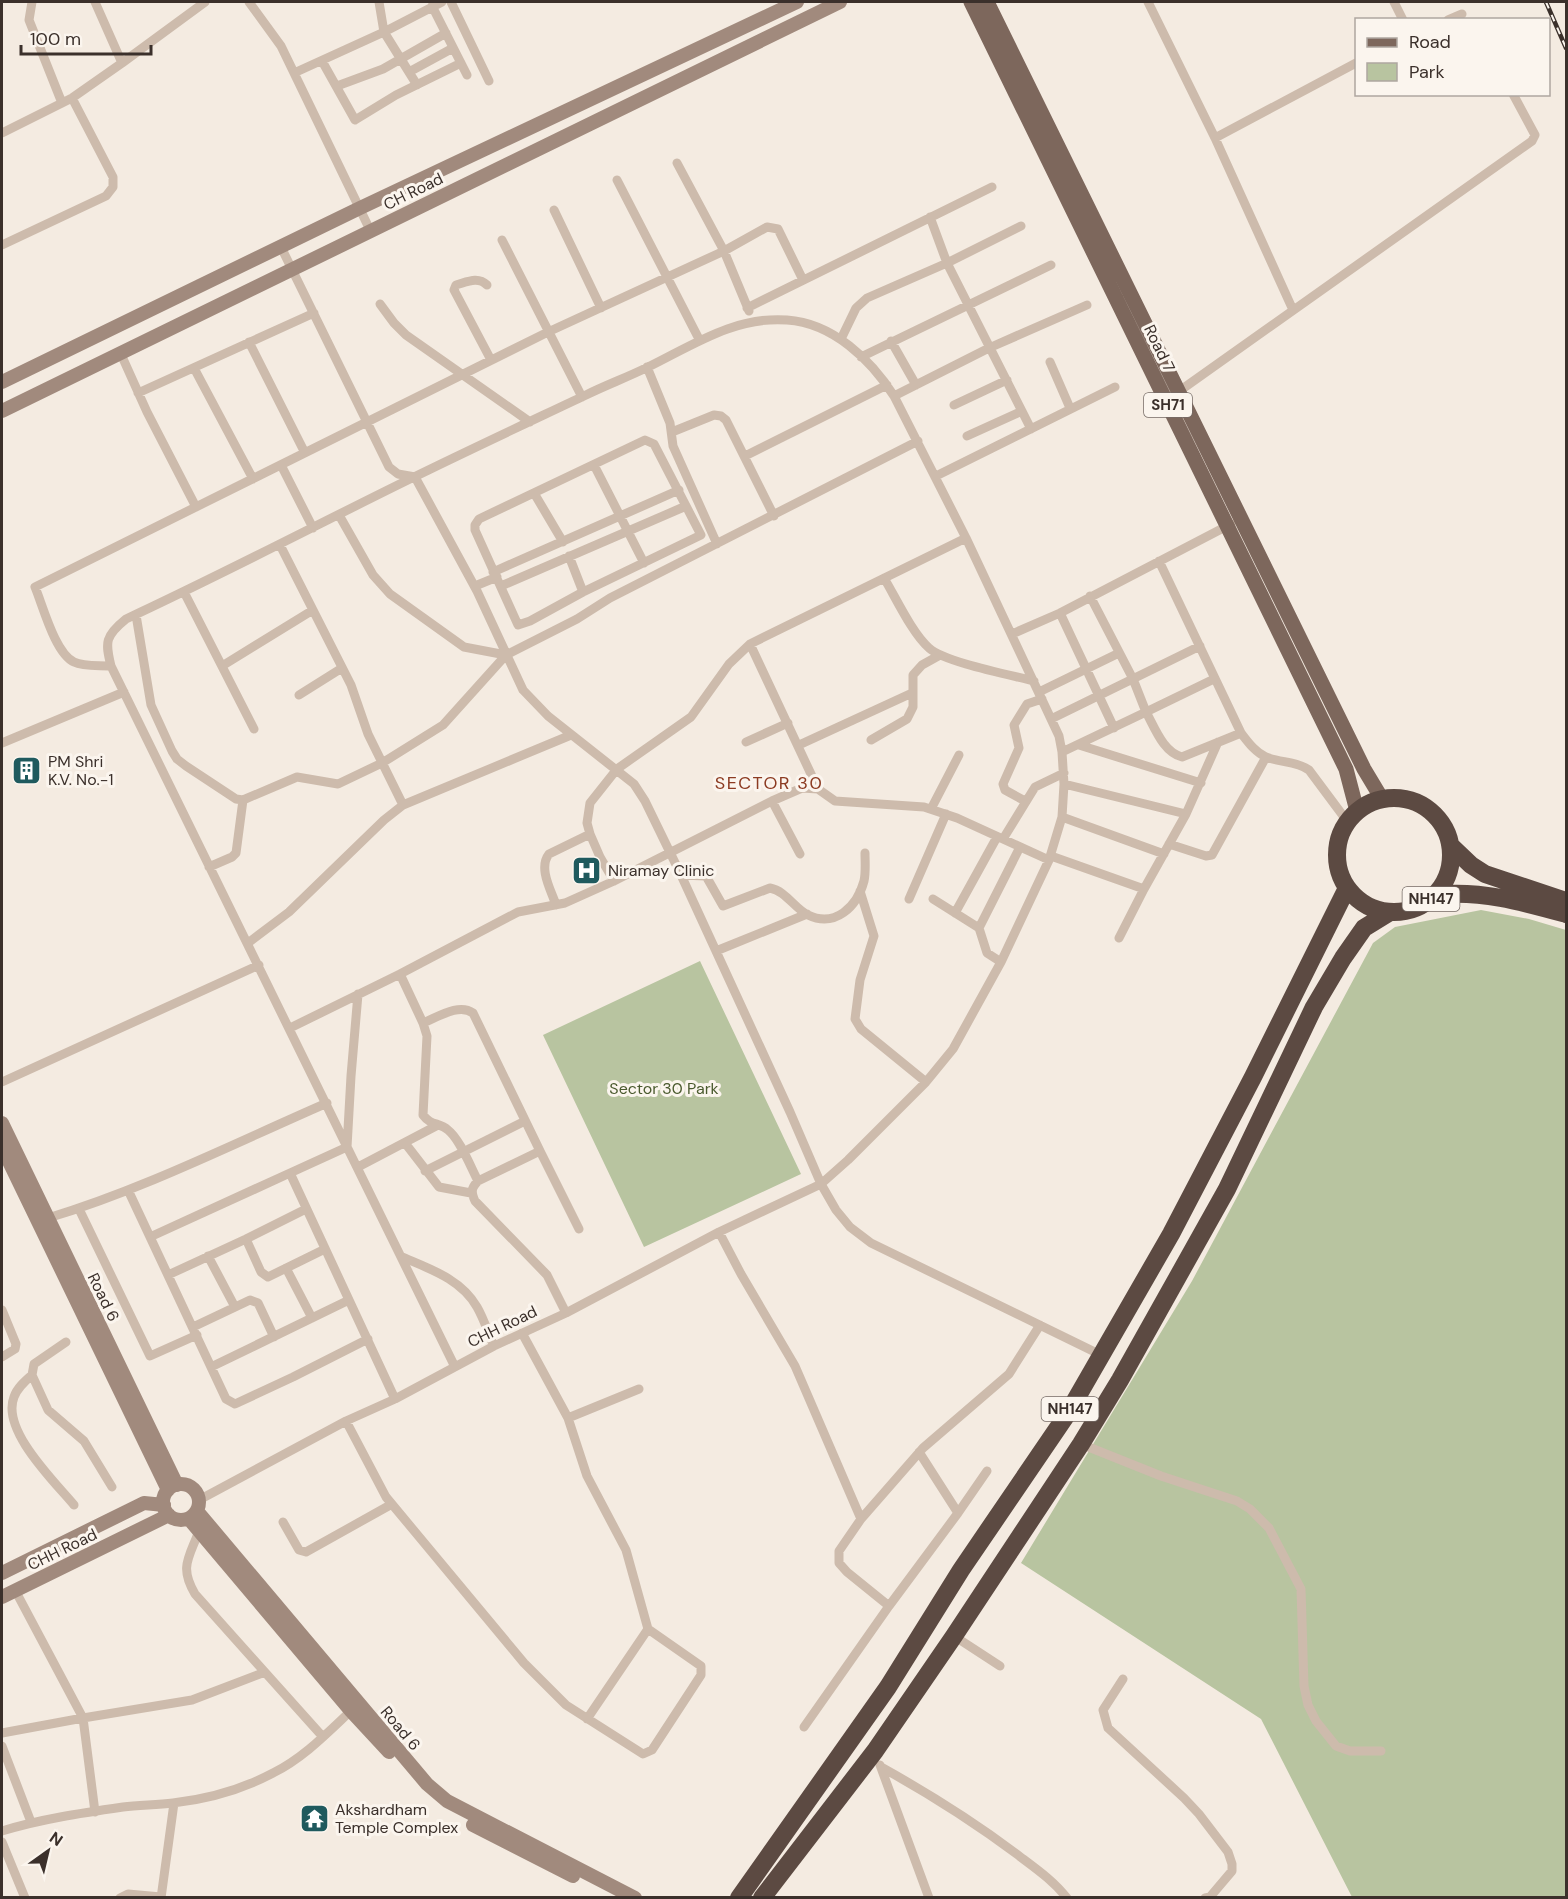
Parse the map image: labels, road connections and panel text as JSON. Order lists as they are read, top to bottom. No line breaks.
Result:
{"streets":{"highway":["NH147"],"main road":["Road 7","SH71"],"street":["CH Road","Road 6","CHH Road"]},"crossings":[["Road 7","NH147"],["Road 6","CHH Road"]],"districts":["SECTOR 30"],"parks":["Sector 30 Park"],"places":{"building":["PM Shri K.V. No.-1"],"hospital":["Niramay Clinic"],"temple":["Akshardham Temple Complex"]},"legend":["Road","Park"],"scale_bar":"100 m","north":"top right"}
